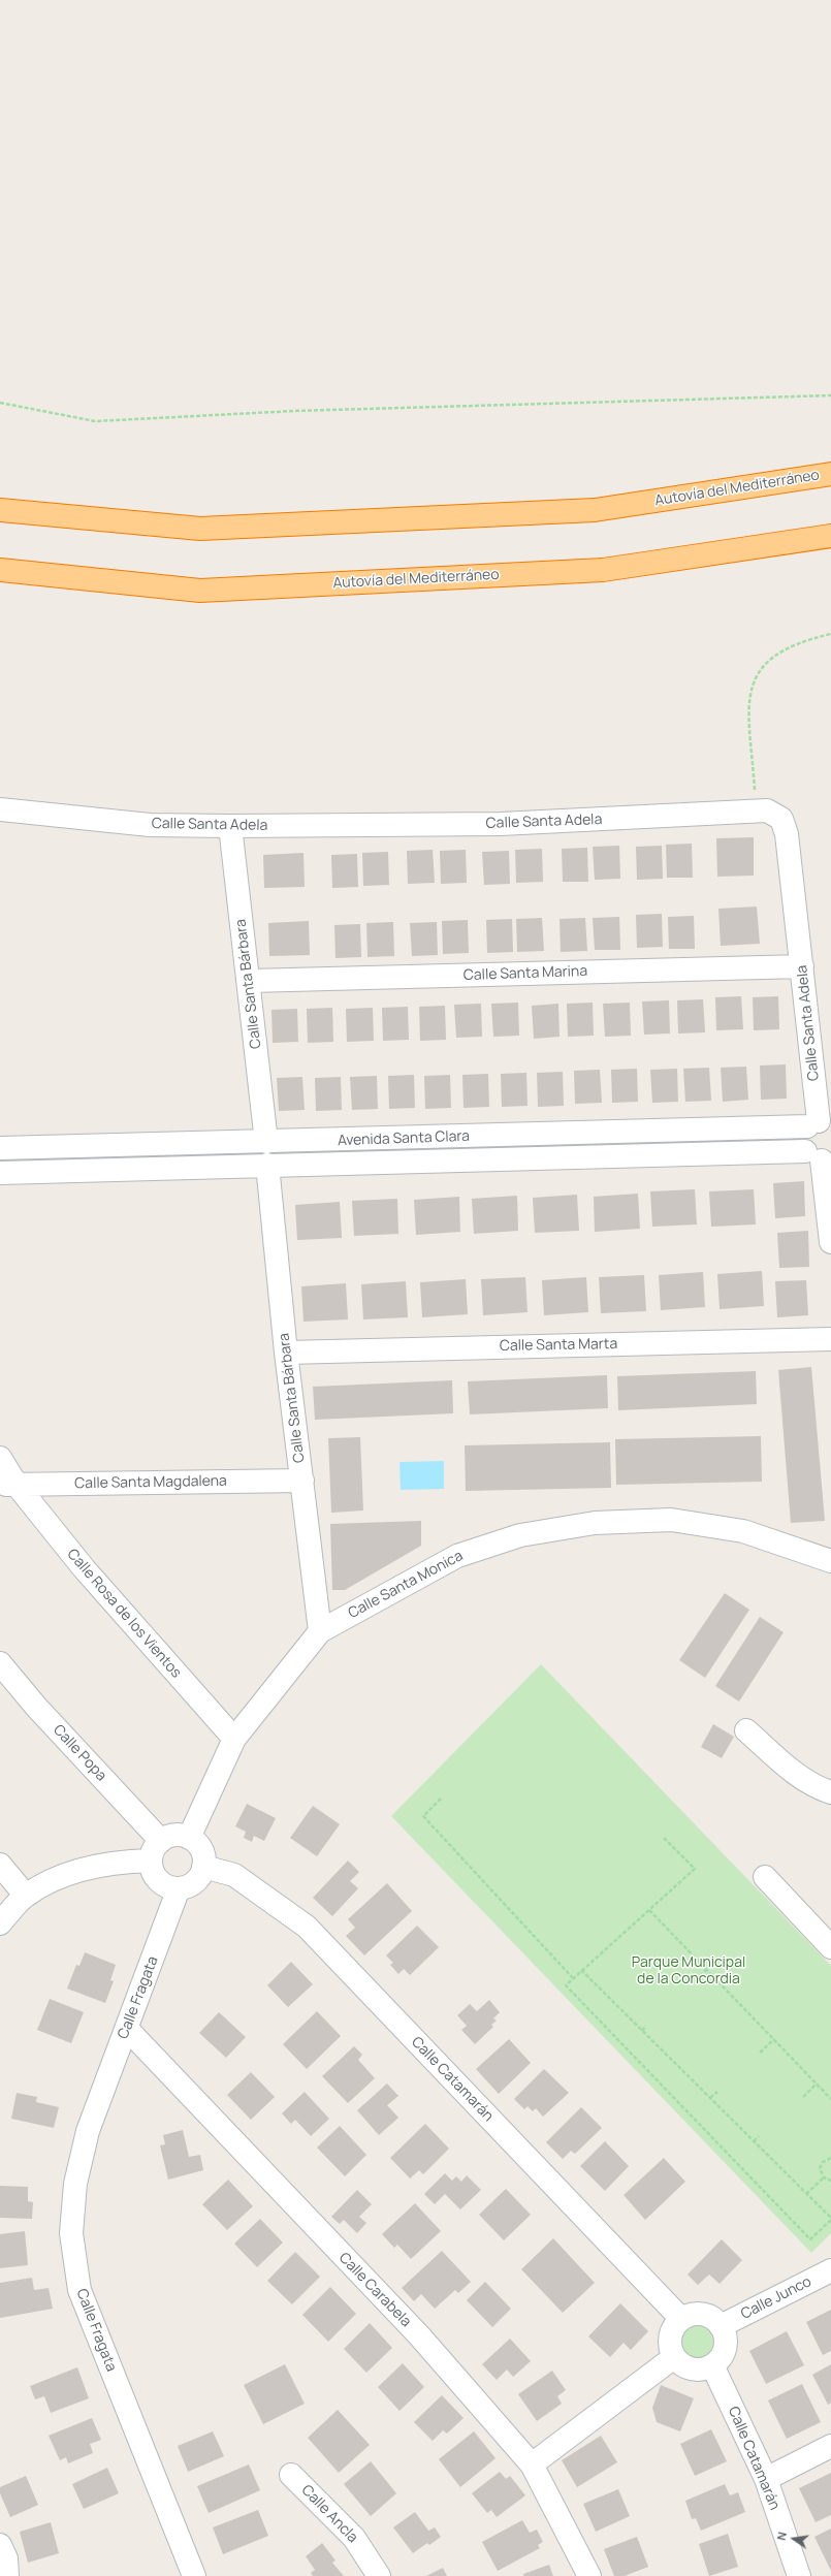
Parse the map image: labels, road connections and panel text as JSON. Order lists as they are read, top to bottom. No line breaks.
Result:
{"streets":{"highway":["Autovía del Mediterráneo"],"street":["Calle Santa Adela","Calle Santa Marina","Calle Santa Bárbara","Avenida Santa Clara","Calle Santa Marta","Calle Santa Magdalena","Calle Santa Monica","Calle Rosa de los Vientos","Calle Popa","Calle Fragata","Calle Catamarán","Calle Carabela","Calle Junco","Calle Ancla"]},"crossings":[["Calle Santa Adela","Calle Santa Marina"],["Calle Santa Adela","Calle Santa Bárbara"],["Calle Santa Adela","Avenida Santa Clara"],["Calle Santa Marina","Calle Santa Bárbara"],["Calle Santa Bárbara","Avenida Santa Clara"],["Calle Santa Bárbara","Calle Santa Marta"],["Calle Santa Bárbara","Calle Santa Magdalena"],["Calle Santa Bárbara","Calle Santa Monica"],["Calle Santa Magdalena","Calle Rosa de los Vientos"],["Calle Santa Monica","Calle Rosa de los Vientos"],["Calle Santa Monica","Calle Popa"],["Calle Santa Monica","Calle Fragata"],["Calle Santa Monica","Calle Catamarán"],["Calle Popa","Calle Fragata"],["Calle Popa","Calle Catamarán"],["Calle Fragata","Calle Catamarán"],["Calle Fragata","Calle Carabela"],["Calle Catamarán","Calle Junco"]],"parks":["Parque Municipal de la Concordia"],"north":"left"}
